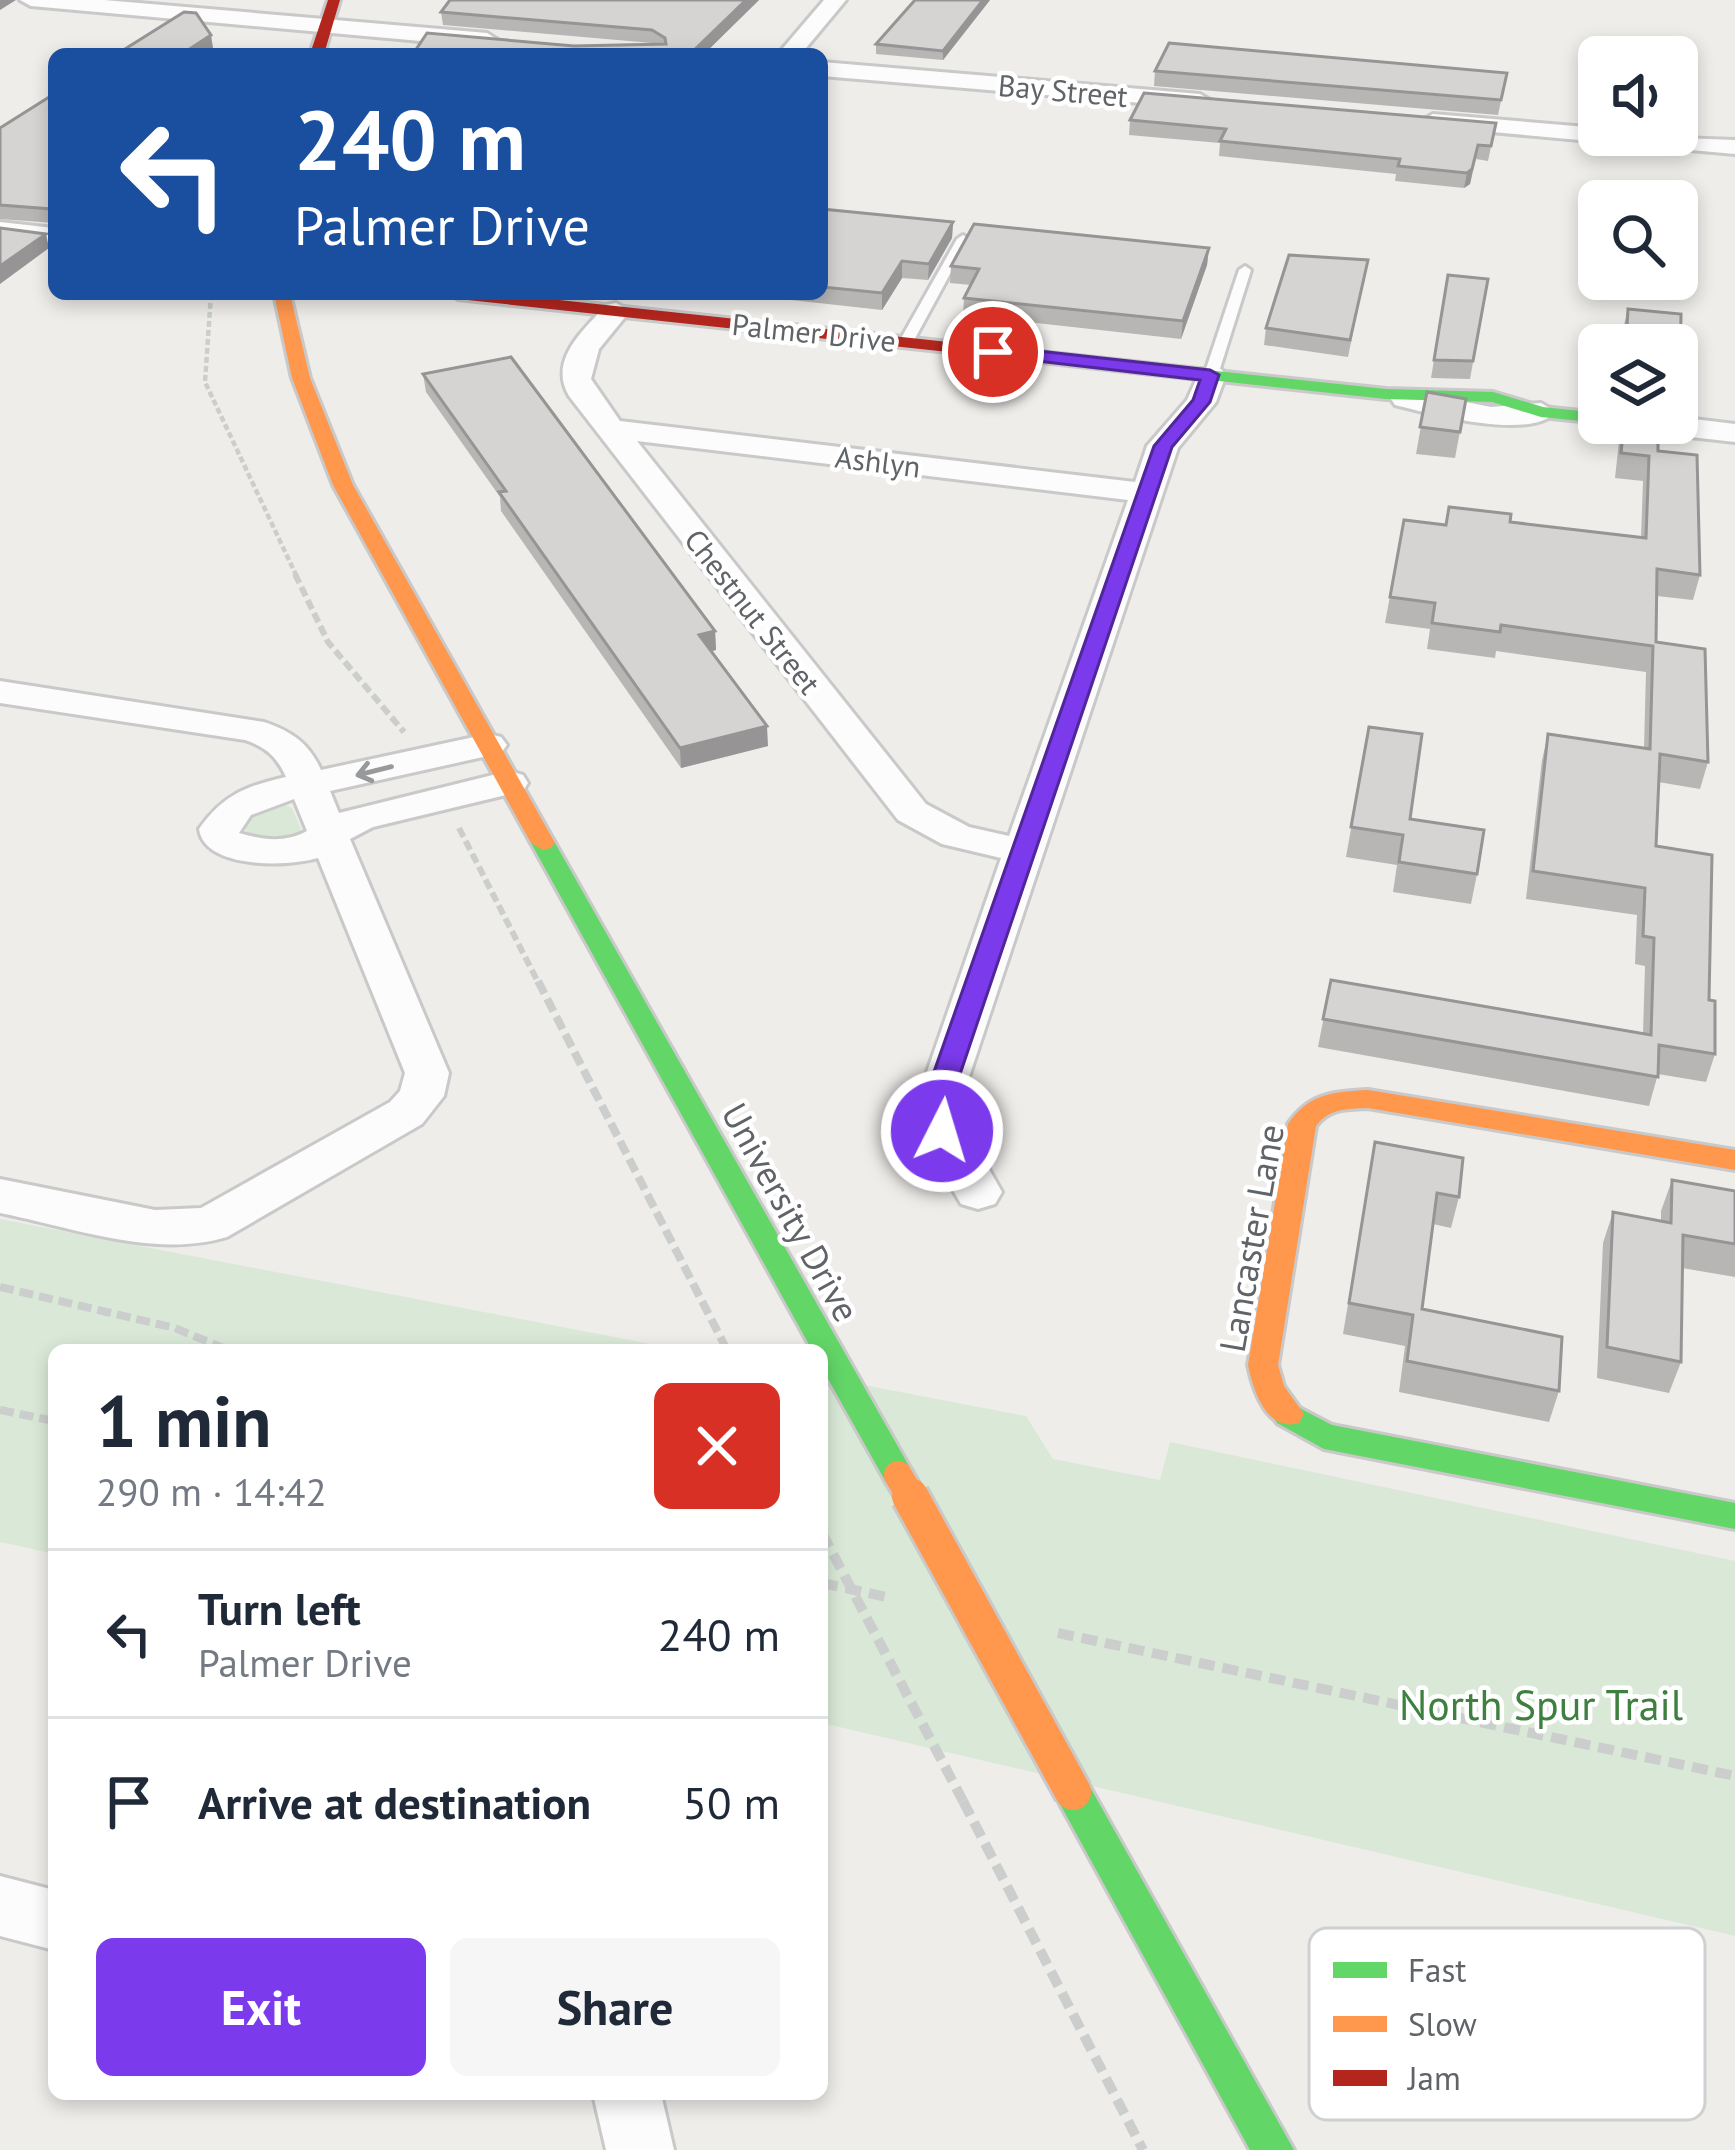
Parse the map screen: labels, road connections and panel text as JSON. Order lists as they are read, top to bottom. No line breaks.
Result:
{"streets":{"main road":["Palmer Drive","University Drive","Lancaster Lane"],"street":["Bay Street","Ashlyn","Chestnut Street"]},"crossings":[["Palmer Drive","Chestnut Street"],["Ashlyn","Chestnut Street"]],"parks":["North Spur Trail"],"legend":["Fast","Slow","Jam"],"page":{"turn":["240 m","Palmer Drive"],"heading":["1 min","290 m · 14:42"],"list":[{"name":"Turn left","note":"Palmer Drive","value":"240 m"},{"name":"Arrive at destination","value":"50 m"}],"buttons":["Exit","Share"]}}
